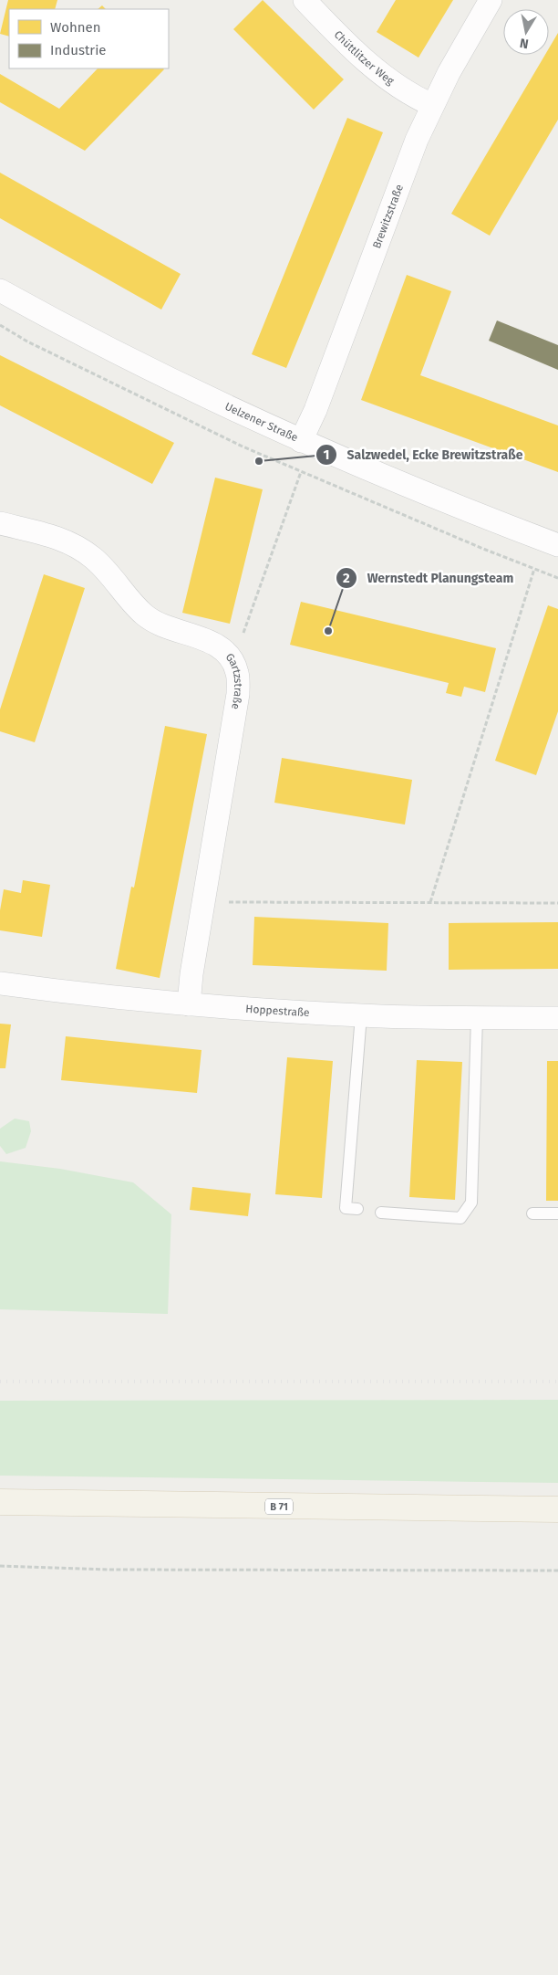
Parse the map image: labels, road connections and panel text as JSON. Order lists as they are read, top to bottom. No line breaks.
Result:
{"streets":{"main road":["B 71"],"street":["Chüttlitzer Weg","Brewitzstraße","Uelzener Straße","Gartzstraße","Hoppestraße"]},"crossings":[["Chüttlitzer Weg","Brewitzstraße"],["Brewitzstraße","Uelzener Straße"],["Gartzstraße","Hoppestraße"]],"places":["Salzwedel, Ecke Brewitzstraße","Wernstedt Planungsteam"],"legend":["Wohnen","Industrie"],"north":"bottom"}
